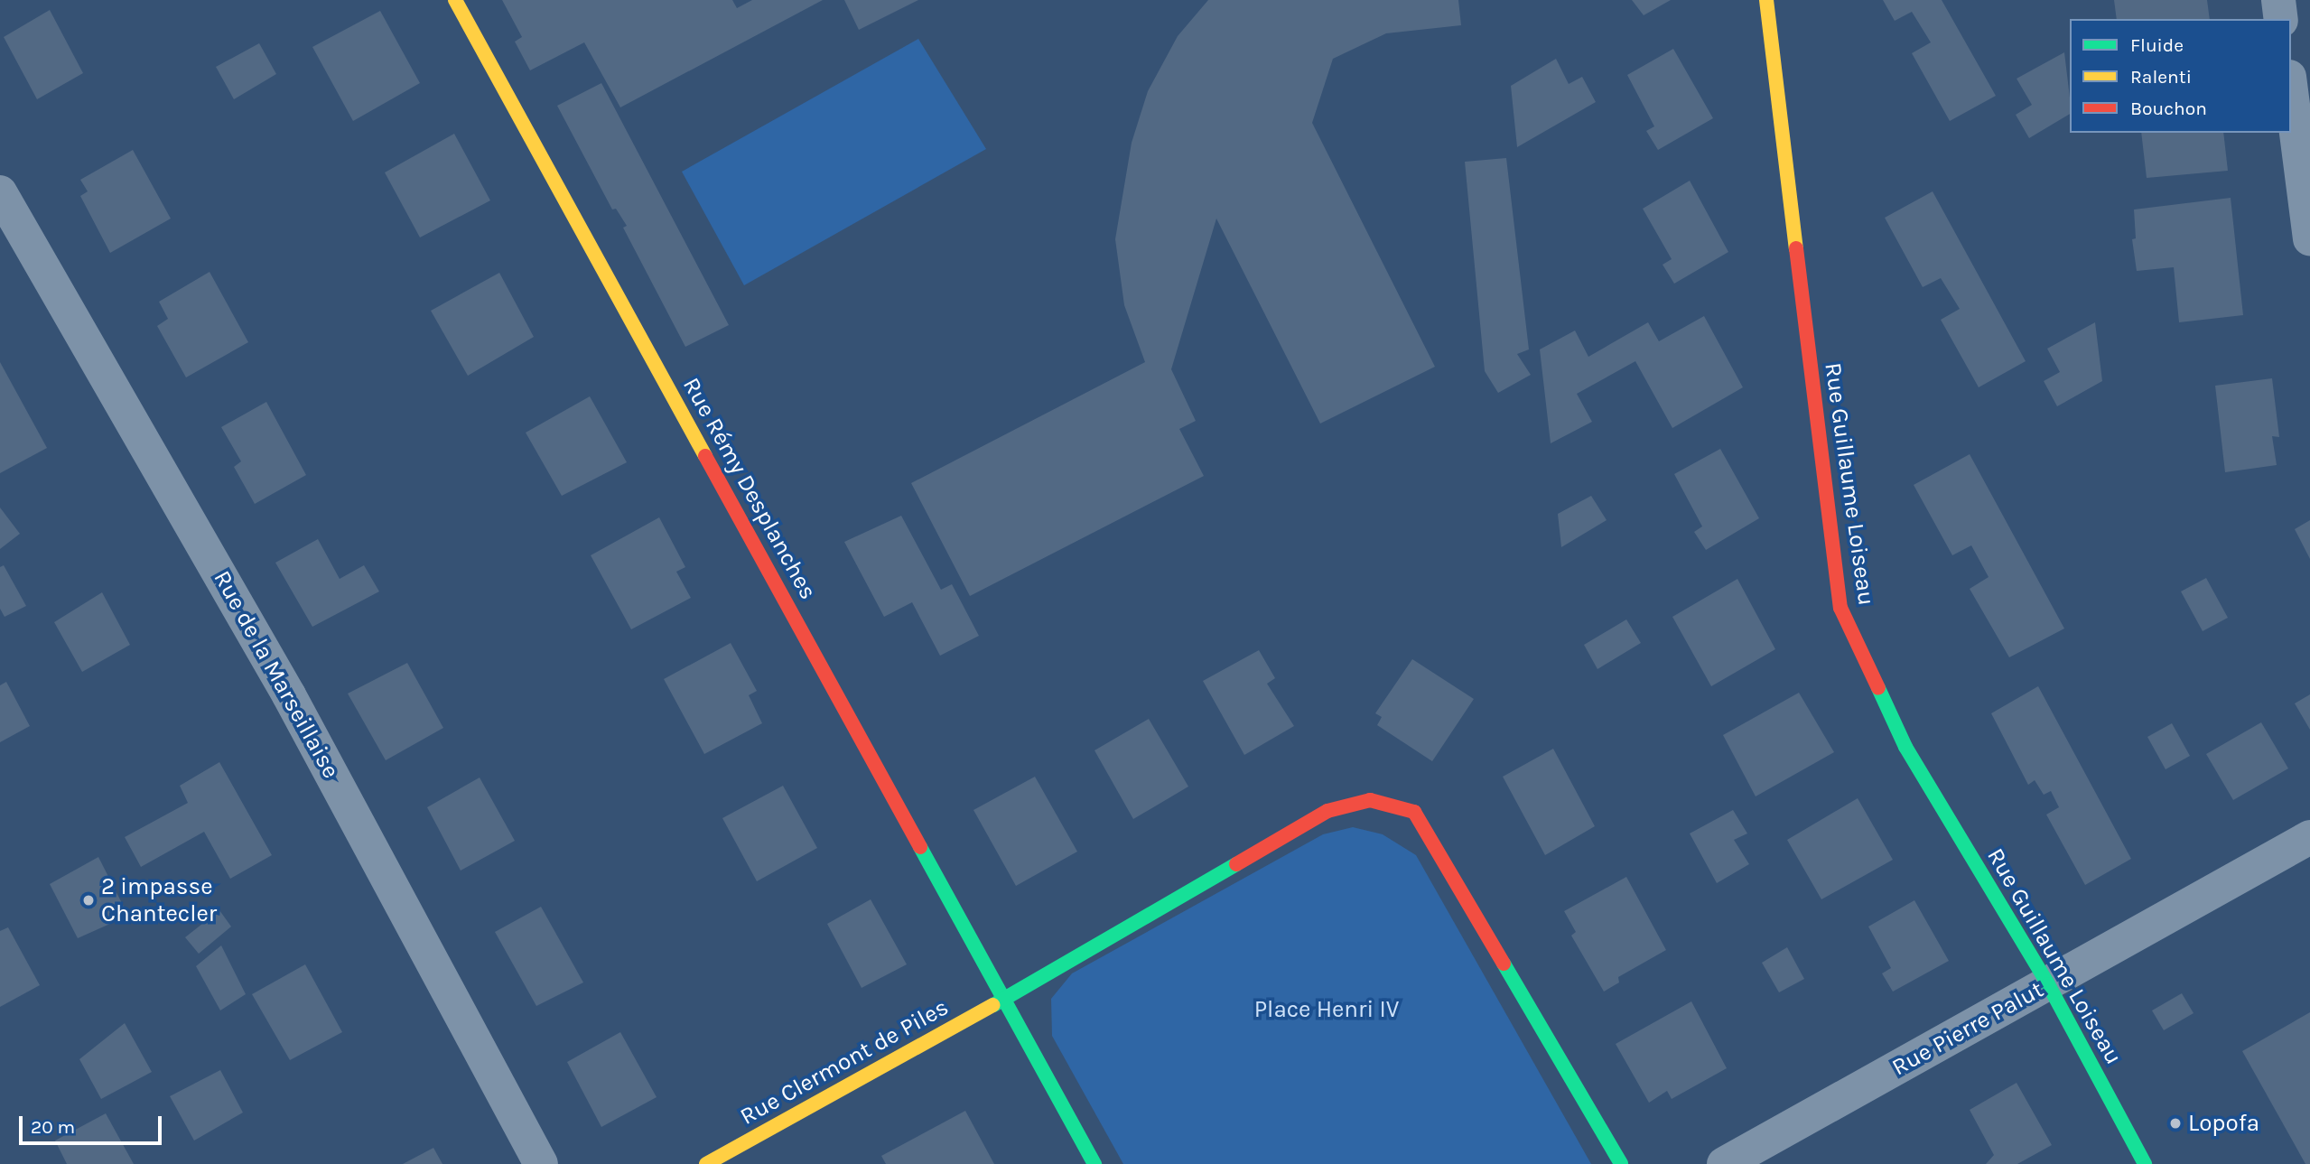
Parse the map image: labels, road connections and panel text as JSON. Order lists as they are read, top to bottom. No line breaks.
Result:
{"streets":{"street":["Rue Guillaume Loiseau","Rue Rémy Desplanches","Rue de la Marseillaise","Rue Pierre Palut","Rue Clermont de Piles"]},"crossings":[["Rue Guillaume Loiseau","Rue Pierre Palut"],["Rue Rémy Desplanches","Rue Clermont de Piles"]],"parks":["Place Henri IV"],"places":["2 impasse Chantecler","Lopofa"],"legend":["Fluide","Ralenti","Bouchon"],"scale_bar":"20 m"}
